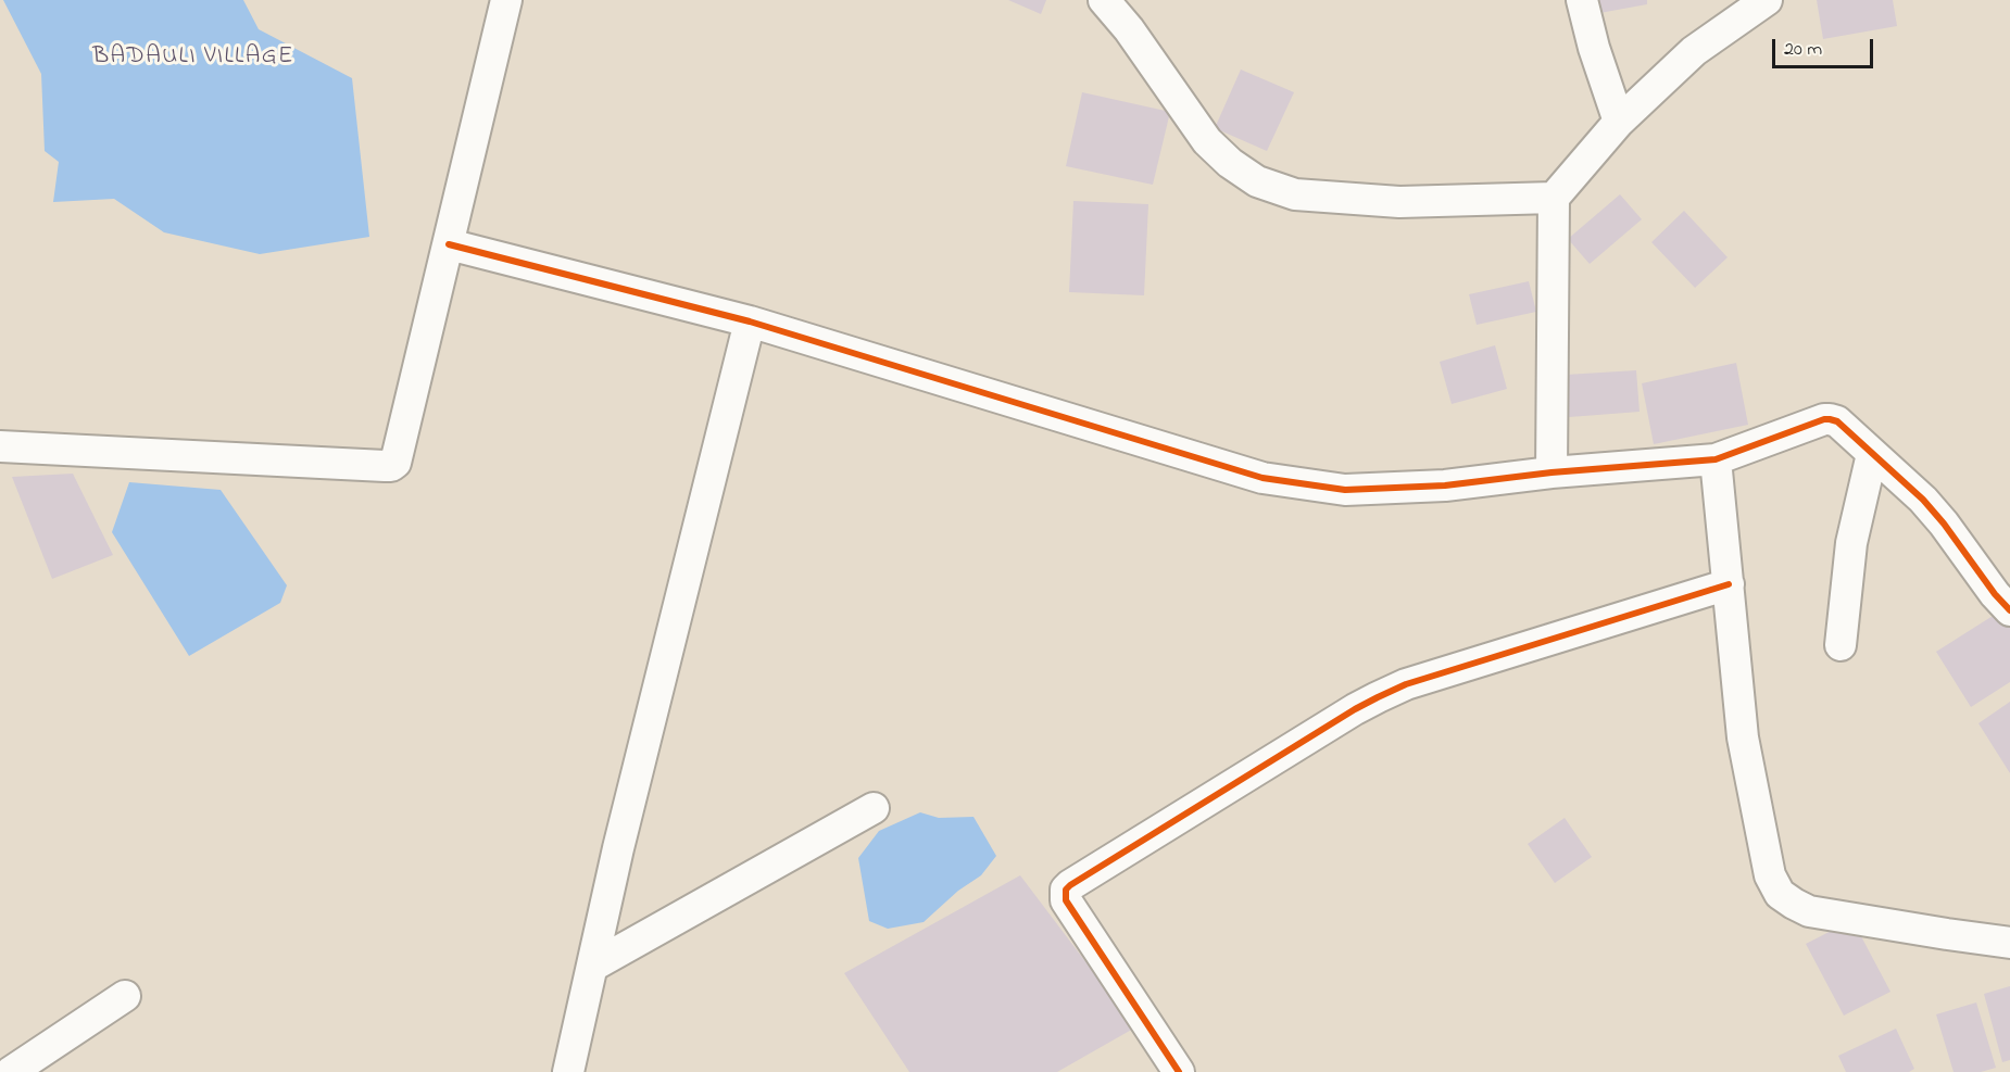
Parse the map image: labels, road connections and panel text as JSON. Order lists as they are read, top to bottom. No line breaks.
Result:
{"districts":["BADAULI VILLAGE"],"scale_bar":"20 m"}
